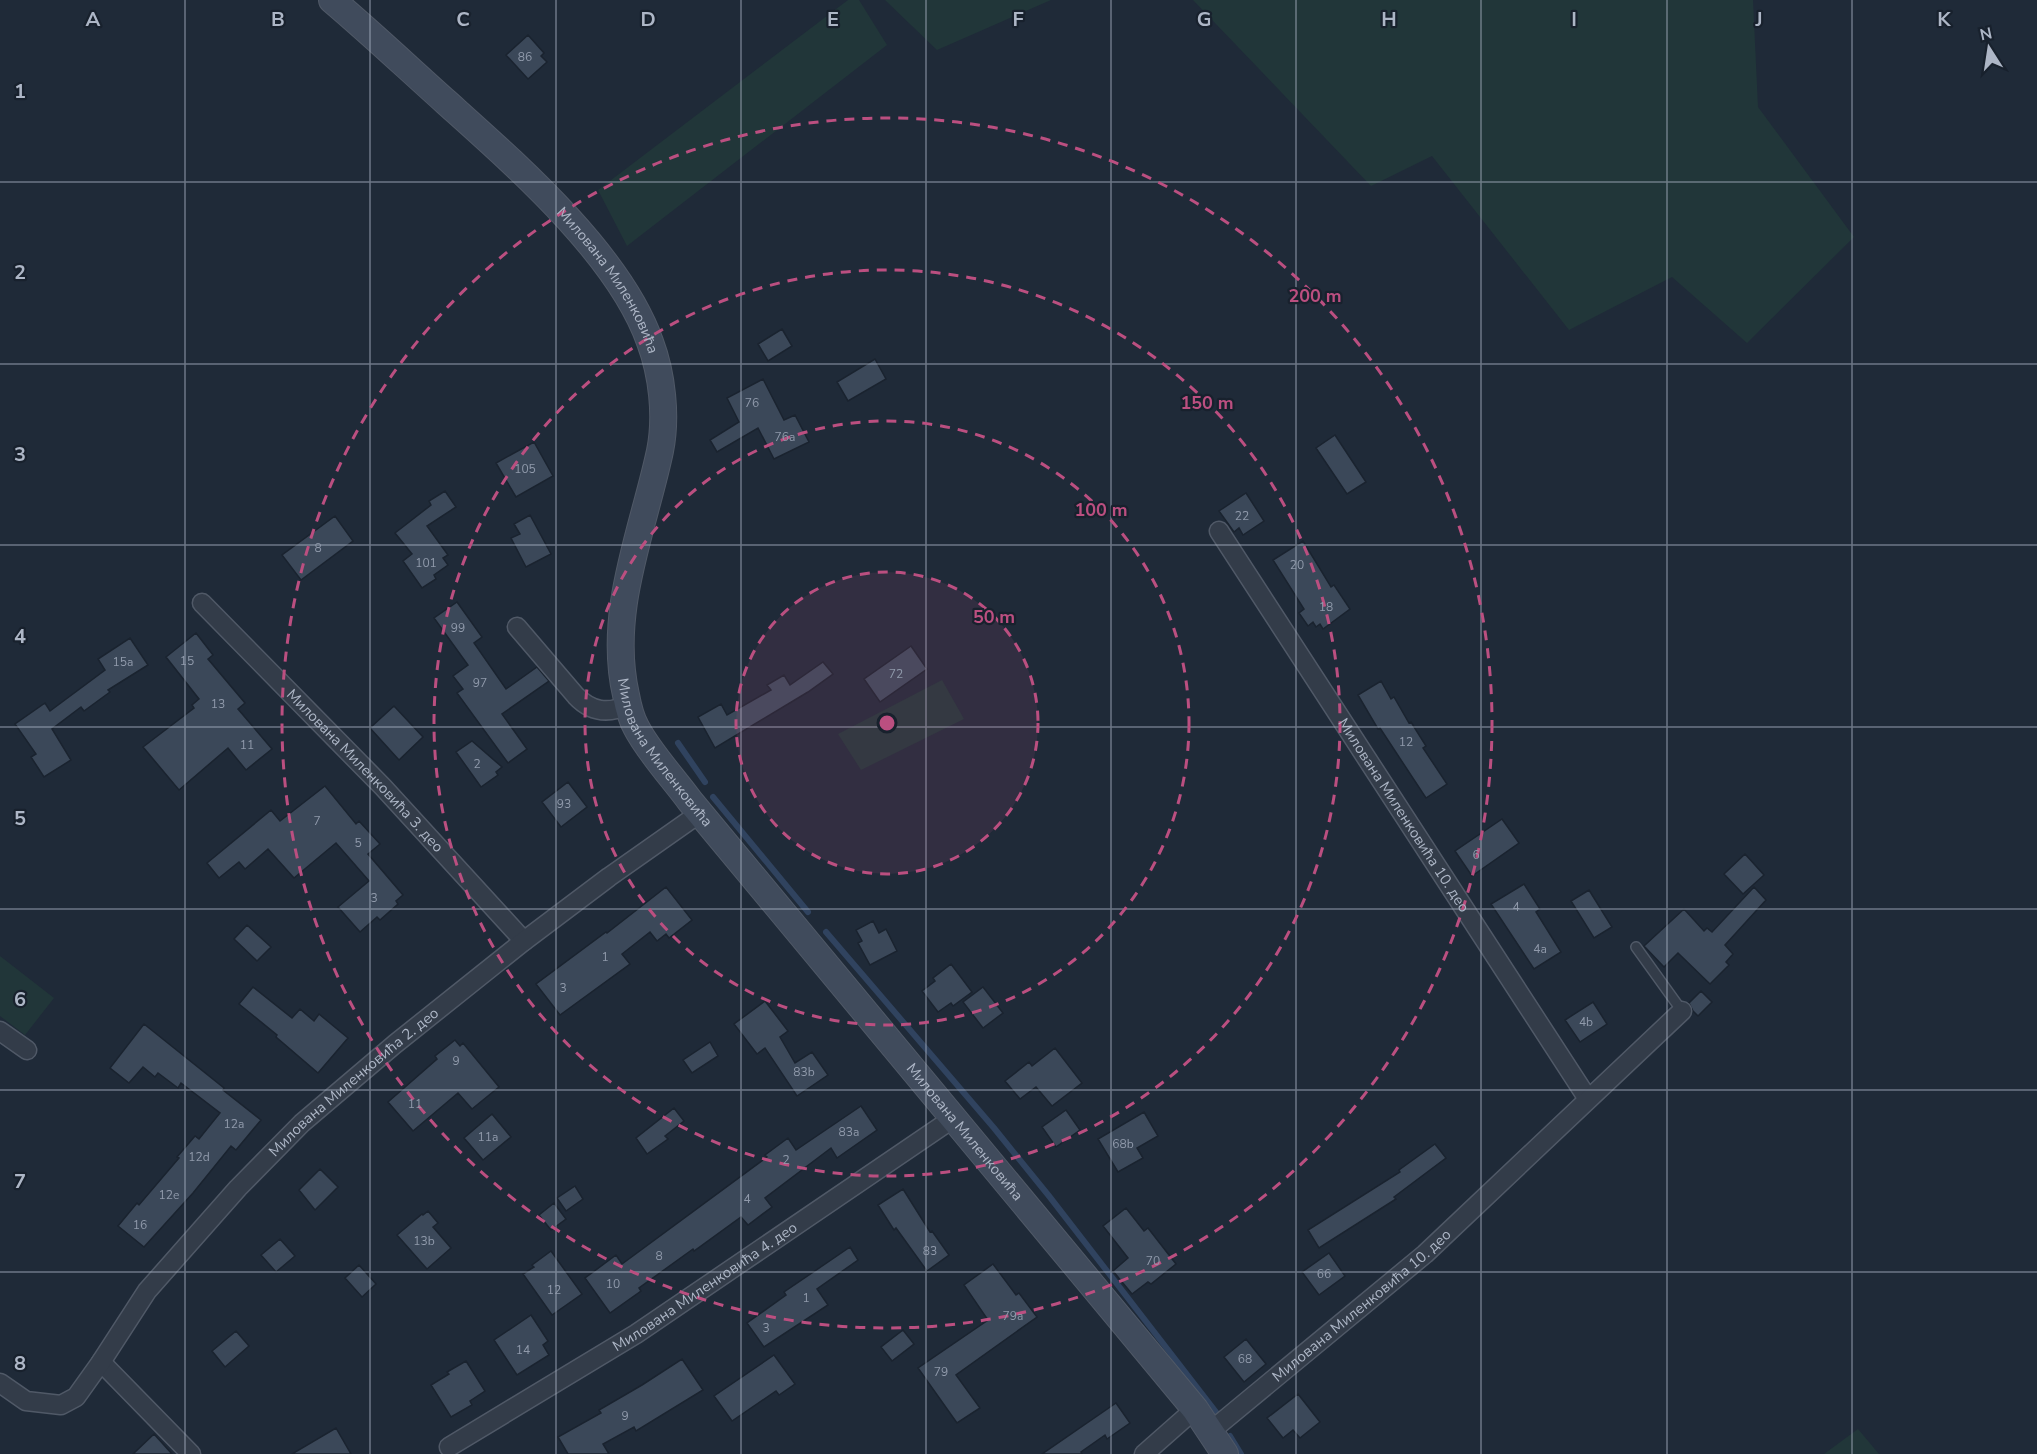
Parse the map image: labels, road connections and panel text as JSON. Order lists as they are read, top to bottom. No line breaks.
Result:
{"streets":{"street":["Милована Миленковића","Милована Миленковића 3. део","Милована Миленковића 10. део","Милована Миленковића 2. део","Милована Миленковића 4. део"]},"crossings":[["Милована Миленковића","Милована Миленковића 10. део"],["Милована Миленковића","Милована Миленковића 2. део"],["Милована Миленковића","Милована Миленковића 4. део"],["Милована Миленковића 3. део","Милована Миленковића 2. део"]],"house_numbers":["86","76","76a","105","22","8","101","20","18","99","15","15a","72","97","13","12","11","2","93","7","5","6","3","4","4a","1","3","4b","9","83b","11","12a","83a","11a","68b","12d","2","12e","4","16","13b","83","8","70","66","10","12","1","79a","3","14","68","79","9"],"north":"top","grid":{"columns":["A","B","C","D","E","F","G","H","I","J","K"],"rows":["1","2","3","4","5","6","7","8"]},"rings":["200 m","150 m","100 m","50 m"]}
